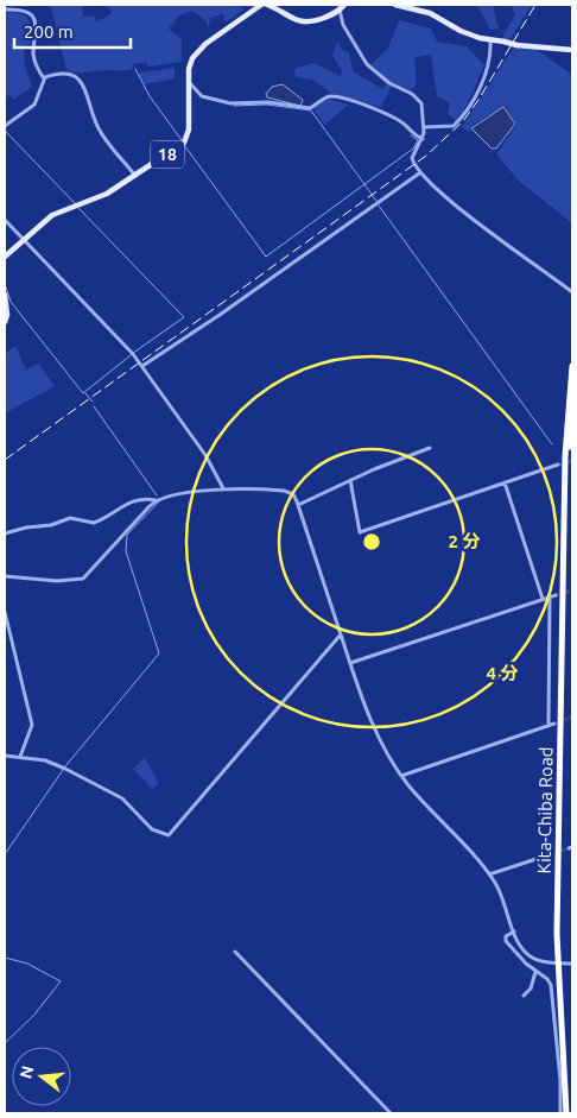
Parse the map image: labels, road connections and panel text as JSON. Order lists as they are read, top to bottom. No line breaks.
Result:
{"streets":{"highway":["Kita-Chiba Road"],"main road":["18"]},"scale_bar":"200 m","north":"left","rings":["2 分","4 分"]}
